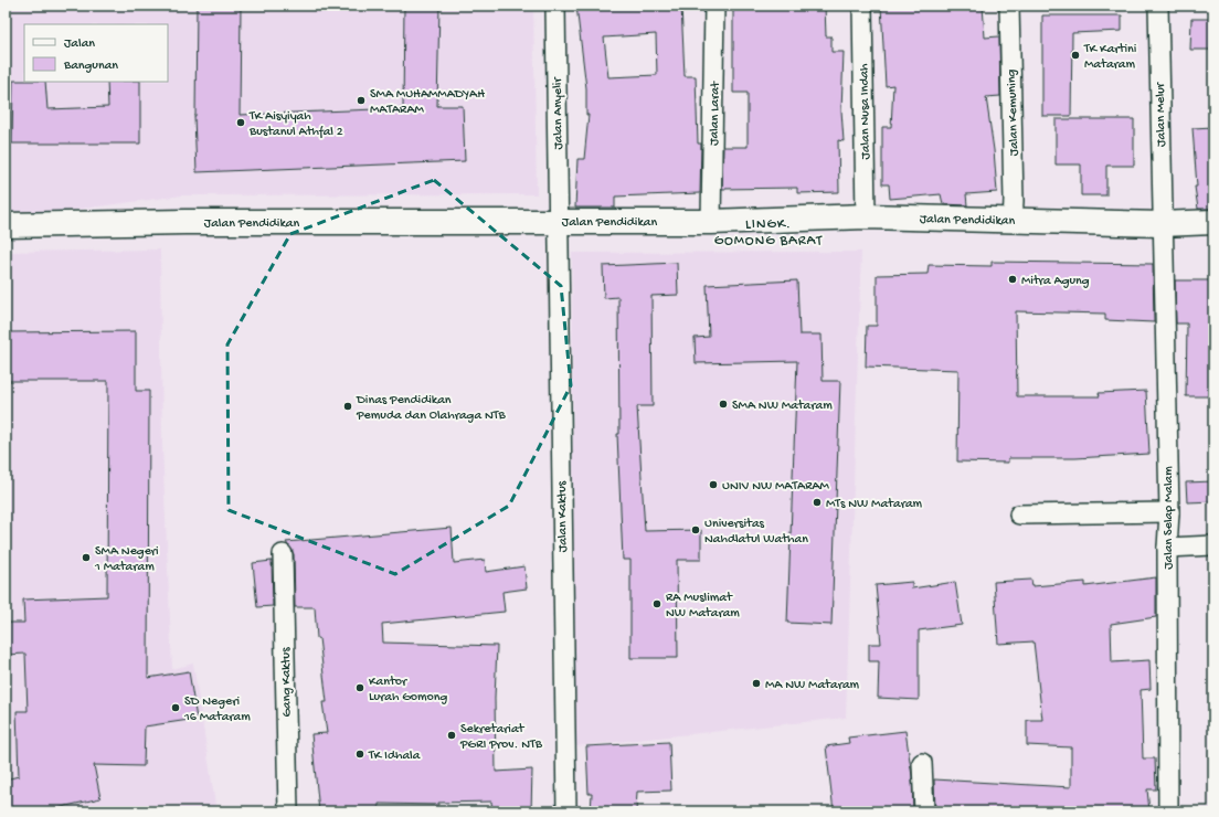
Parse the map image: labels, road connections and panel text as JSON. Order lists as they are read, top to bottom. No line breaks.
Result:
{"streets":{"main road":["Jalan Pendidikan"],"street":["Jalan Nusa Indah","Jalan Kemuning","Jalan Anyelir","Jalan Larat","Jalan Melur","Jalan Kaktus","Jalan Selap Malam","Gang Kaktus"]},"crossings":[["Jalan Nusa Indah","Jalan Pendidikan"],["Jalan Kemuning","Jalan Pendidikan"],["Jalan Anyelir","Jalan Pendidikan"],["Jalan Anyelir","Jalan Kaktus"],["Jalan Larat","Jalan Pendidikan"],["Jalan Melur","Jalan Pendidikan"],["Jalan Melur","Jalan Selap Malam"],["Jalan Pendidikan","Jalan Kaktus"],["Jalan Pendidikan","Jalan Selap Malam"]],"districts":["LINGK. GOMONG BARAT"],"places":["TK Kartini Mataram","SMA MUHAMMADYAH MATARAM","TK Aisyiyah Bustanul Athfal 2","Mitra Agung","SMA NW Mataram","Dinas Pendidikan Pemuda dan Olahraga NTB","UNIV NW MATARAM","MTs NW Mataram","Universitas Nahdlatul Wathan","SMA Negeri 1 Mataram","RA Muslimat NW Mataram","MA NW Mataram","Kantor Lurah Gomong","SD Negeri 16 Mataram","Sekretariat PGRI Prov. NTB","TK Idhala"],"legend":["Jalan","Bangunan"]}
